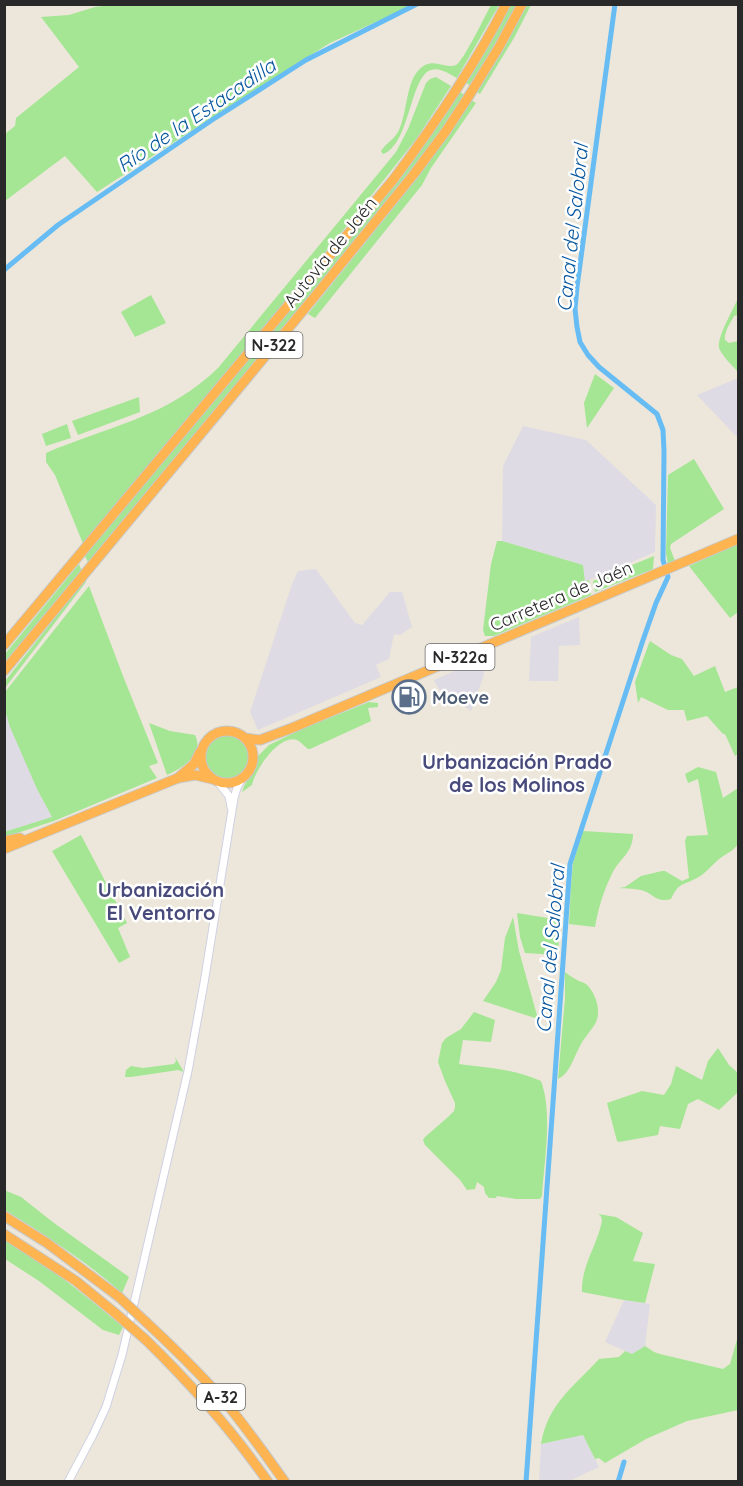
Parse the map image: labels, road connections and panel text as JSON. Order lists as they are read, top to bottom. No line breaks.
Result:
{"streets":{"highway":["Autovía de Jaén","N-322","Carretera de Jaén","N-322a","A-32"]},"crossings":[["Carretera de Jaén","N-322a"]],"districts":["Urbanización Prado de los Molinos","Urbanización El Ventorro"],"water":["Río de la Estacadilla","Canal del Salobral"],"places":{"fuel station":["Moeve"]}}
